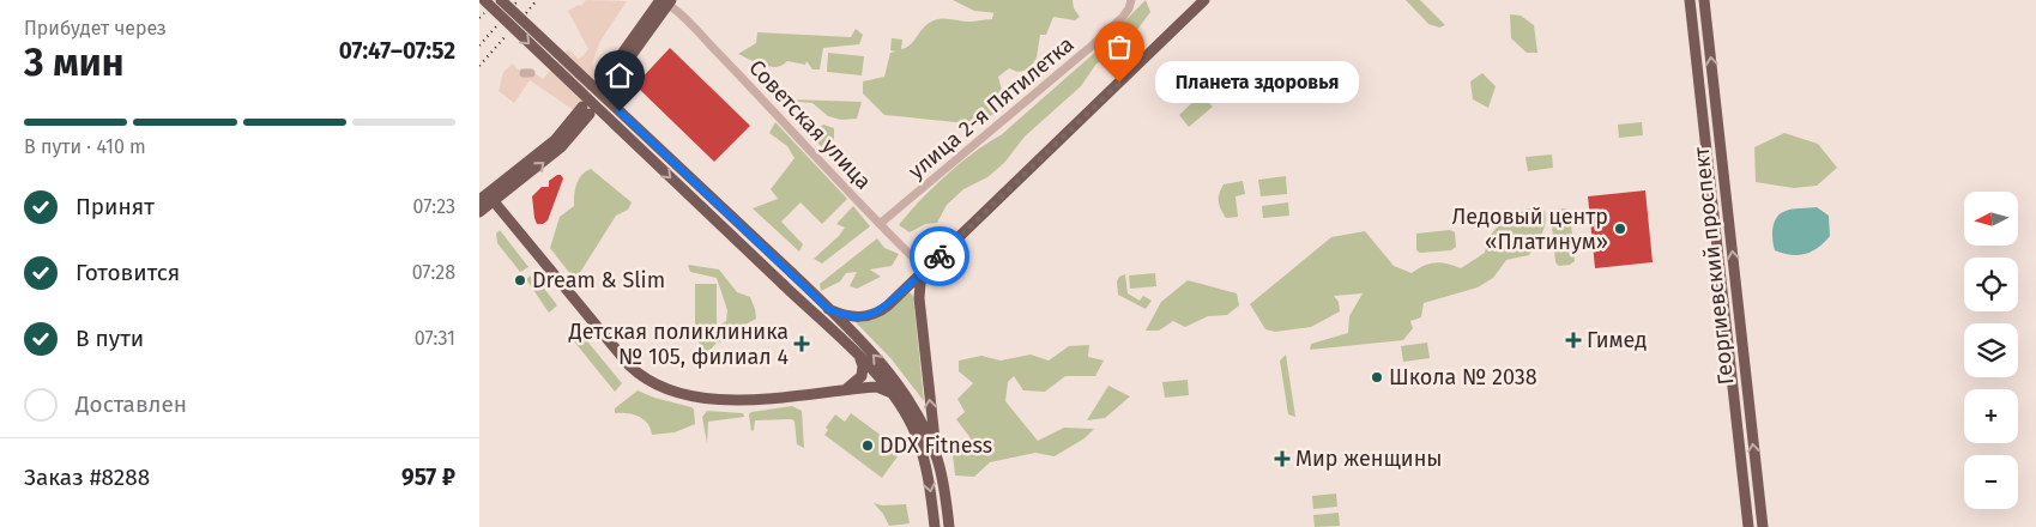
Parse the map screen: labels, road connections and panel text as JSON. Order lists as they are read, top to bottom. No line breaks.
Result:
{"streets":{"main road":["Георгиевский проспект"],"street":["улица 2-я Пятилетка","Советская улица"]},"crossings":[["улица 2-я Пятилетка","Советская улица"]],"places":{"other":["Планета здоровья","Ледовый центр «Платинум»","Dream & Slim","Школа № 2038","DDX Fitness"],"health":["Гимед","Детская поликлиника № 105, филиал 4","Мир женщины"]},"north":"left","page":{"heading":["3 мин","Прибудет через","07:47–07:52"],"panel":["Заказ #8288","957 ₽"],"bubble":"Планета здоровья","bar":"В пути · 410 m","list":[["Принят","07:23"],["Готовится","07:28"],["В пути","07:31"],"Доставлен"],"map_buttons":["+","−"]}}
